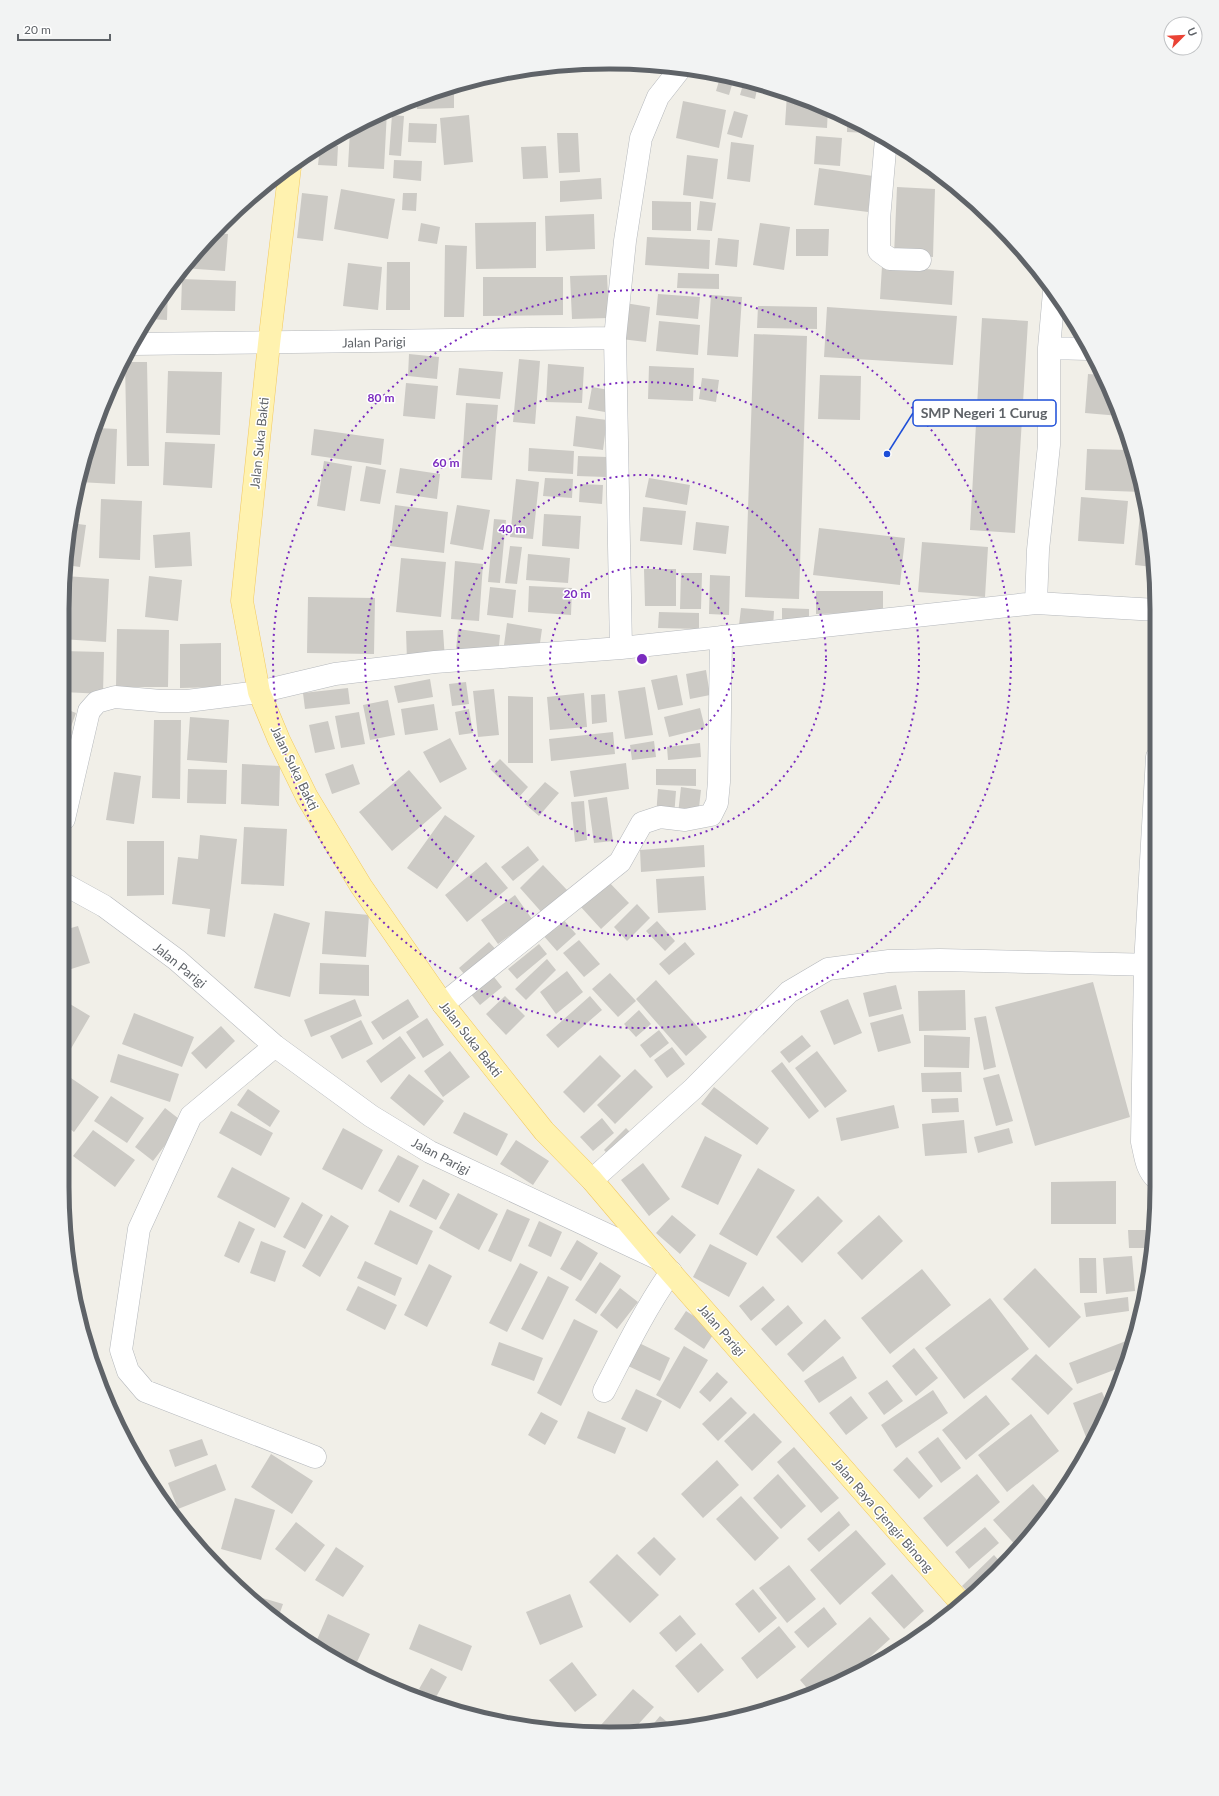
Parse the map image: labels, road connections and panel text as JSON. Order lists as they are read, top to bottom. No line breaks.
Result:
{"streets":{"main road":["Jalan Parigi","Jalan Suka Bakti","Jalan Raya Cjengir Binong"]},"crossings":[["Jalan Parigi","Jalan Suka Bakti"],["Jalan Parigi","Jalan Raya Cjengir Binong"]],"places":["SMP Negeri 1 Curug"],"scale_bar":"20 m","north":"top right","rings":["80 m","60 m","40 m","20 m"]}
